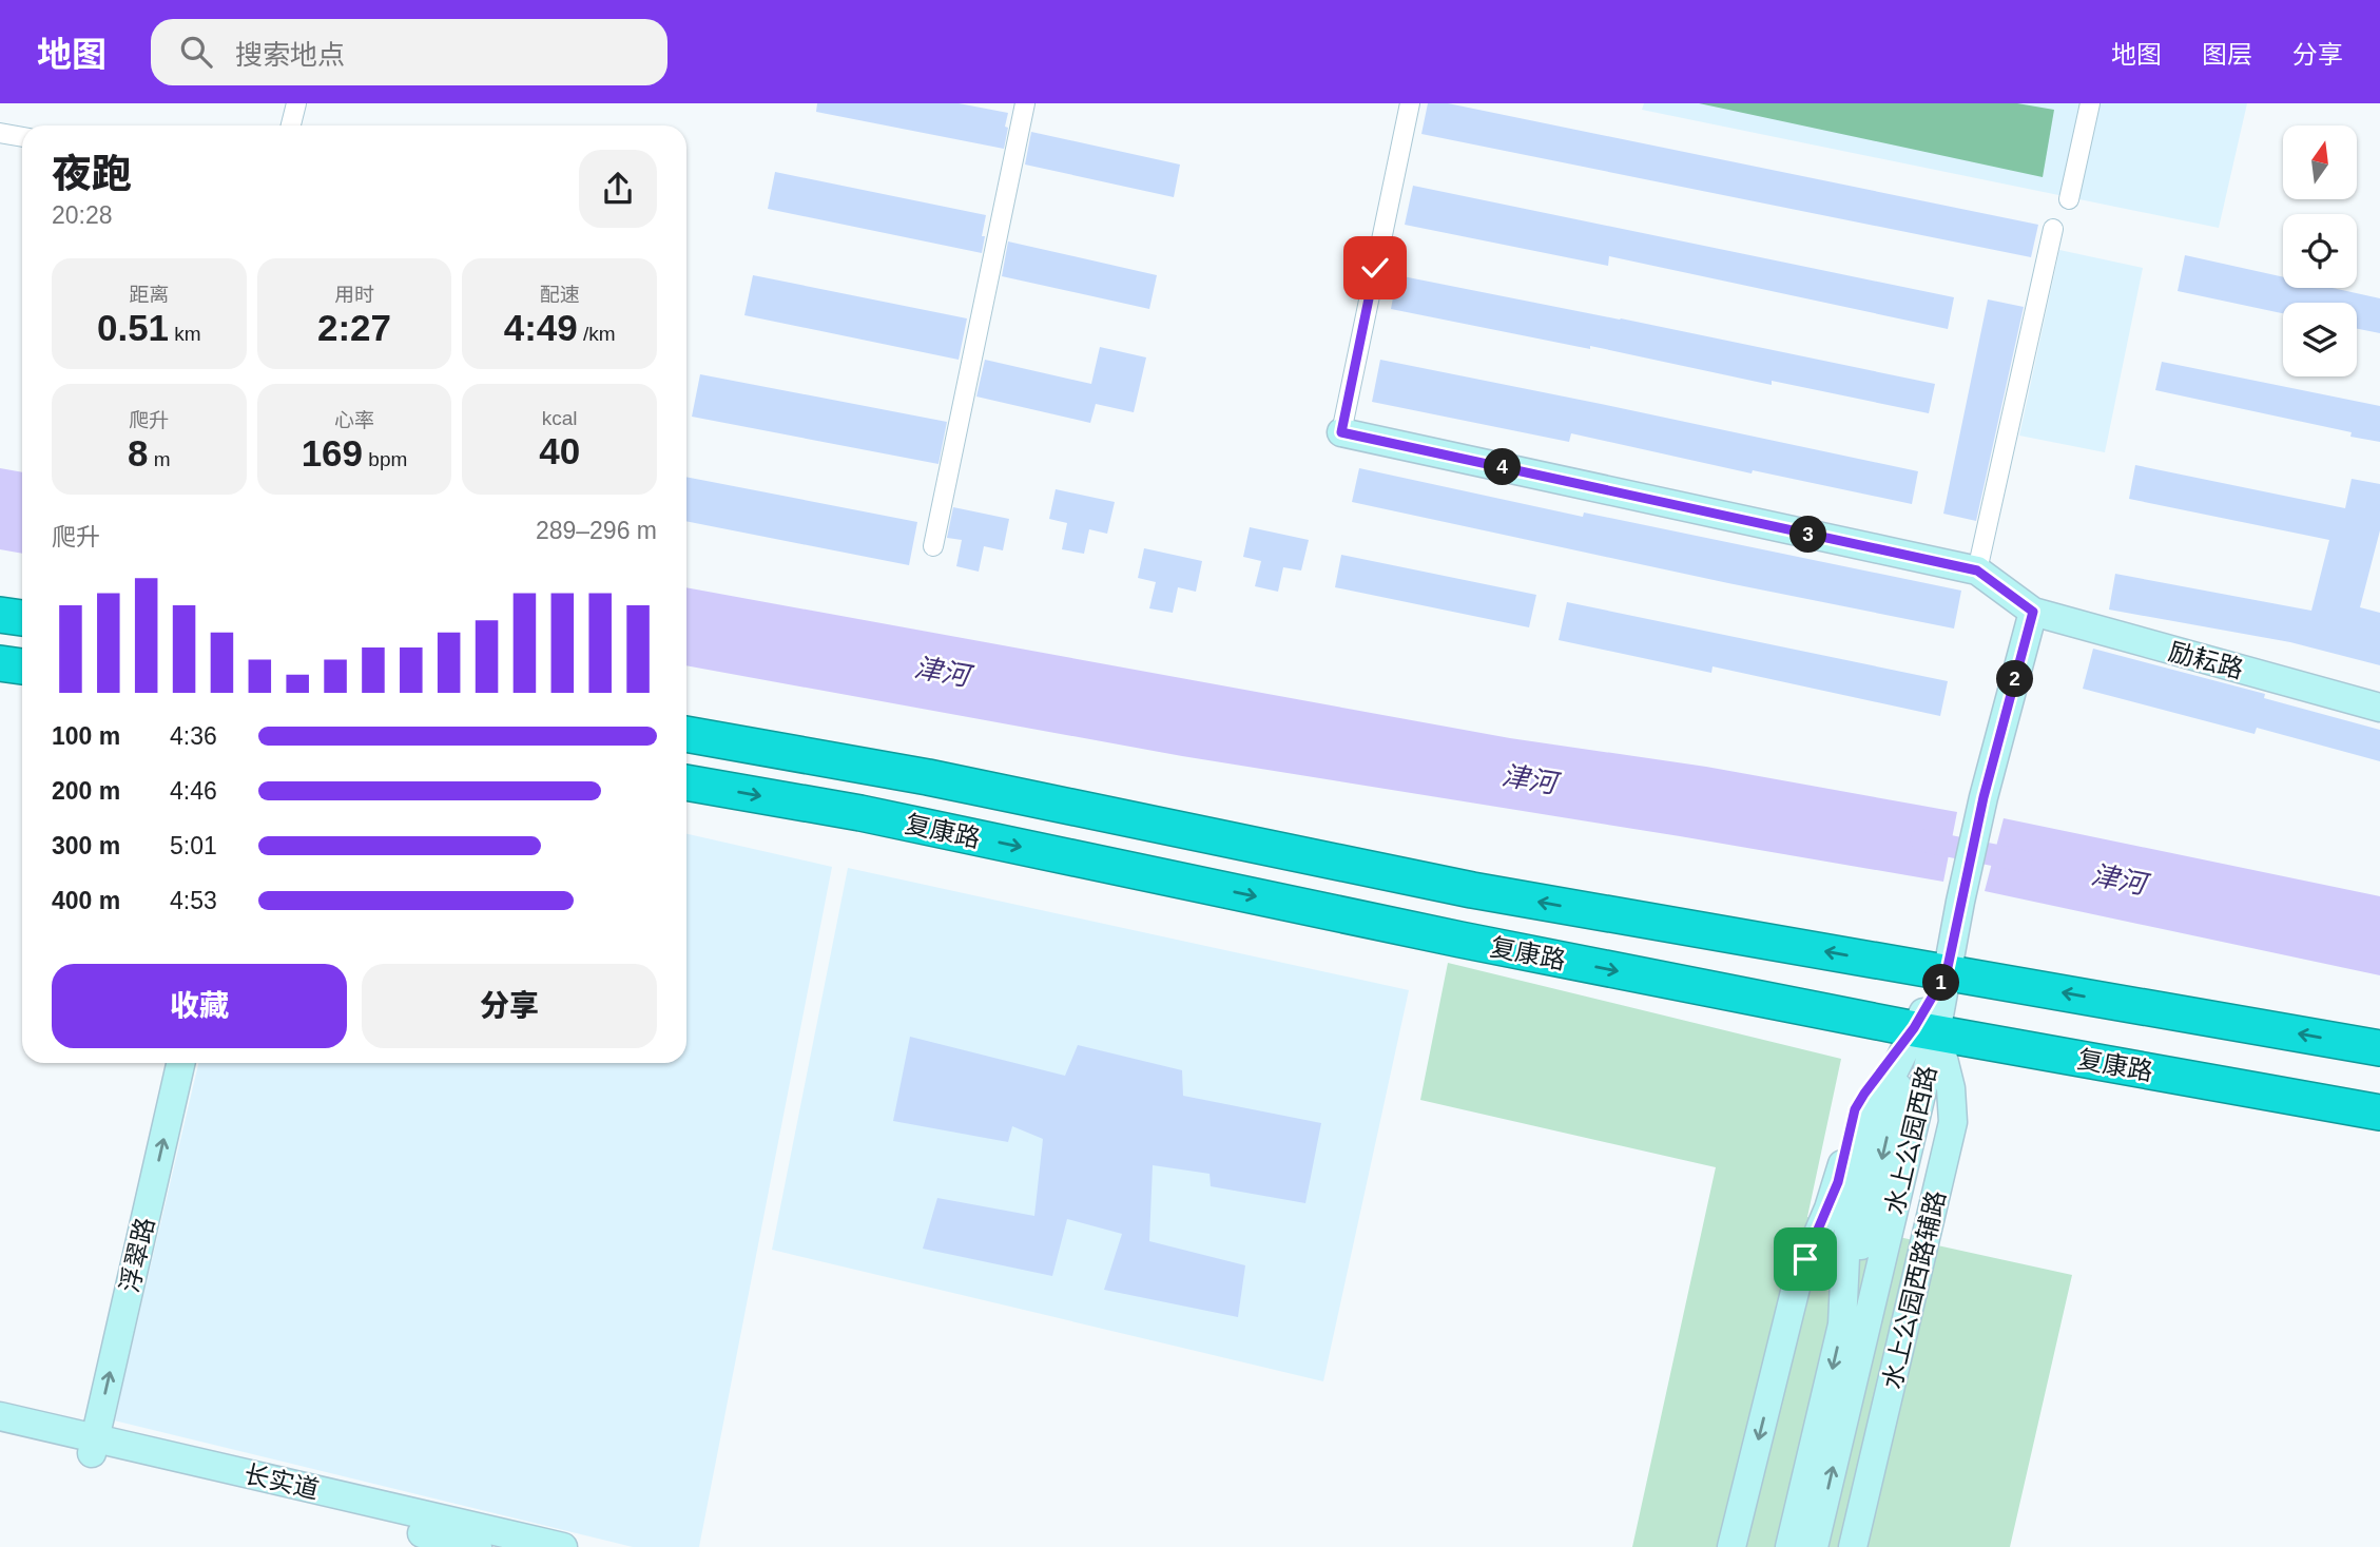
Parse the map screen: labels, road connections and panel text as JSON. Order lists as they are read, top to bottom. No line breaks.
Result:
{"streets":{"highway":["复康路"],"street":["励耘路","水上公园西路","浮翠路","水上公园西路辅路","长实道"]},"crossings":[["励耘路","水上公园西路"],["复康路","水上公园西路"],["复康路","水上公园西路辅路"],["水上公园西路","水上公园西路辅路"],["浮翠路","长实道"]],"one_way":["浮翠路"],"water":["津河"],"north":"top","page":{"header":"地图","search":"搜索地点","nav":["地图","图层","分享"],"heading":["夜跑","20:28"],"stats":[["距离","0.51 km"],["用时","2:27"],["配速","4:49 /km"],["爬升","8 m"],["心率","169 bpm"],["kcal","40"]],"pins":["4","3","2","1"],"chart":["爬升","289–296 m"],"list":[{"name":"100 m","note":"4:36"},{"name":"200 m","note":"4:46"},{"name":"300 m","note":"5:01"},{"name":"400 m","note":"4:53"}],"buttons":["收藏","分享"]}}
